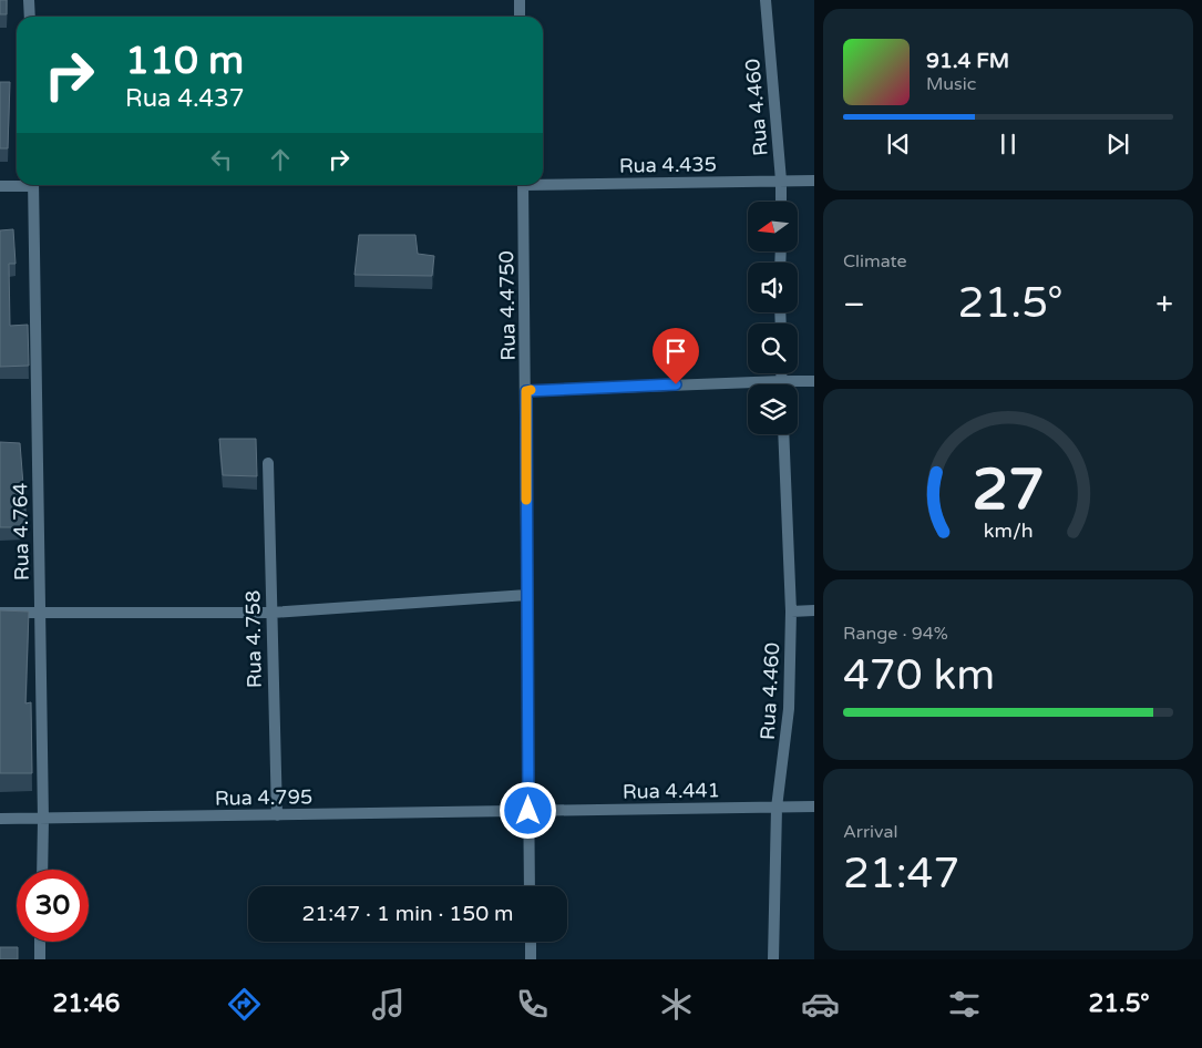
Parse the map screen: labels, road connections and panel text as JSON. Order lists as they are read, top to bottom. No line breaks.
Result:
{"streets":{"street":["Rua 4.460","Rua 4.435","Rua 4.4750","Rua 4.764","Rua 4.758","Rua 4.441","Rua 4.795"]},"crossings":[["Rua 4.460","Rua 4.435"],["Rua 4.460","Rua 4.441"],["Rua 4.4750","Rua 4.441"],["Rua 4.4750","Rua 4.795"],["Rua 4.764","Rua 4.795"],["Rua 4.758","Rua 4.795"],["Rua 4.441","Rua 4.795"]],"north":"left","page":{"turn":["110 m","Rua 4.437"],"song":["91.4 FM","Music"],"tile":["Climate",["Range · 94%","470 km"],["Arrival","21:47"]],"heat":["−","21.5°","+"],"limit":"30","trip":"21:47 · 1 min · 150 m","tabs":["21:46","21.5°"],"gauge":["27","km/h"]}}
